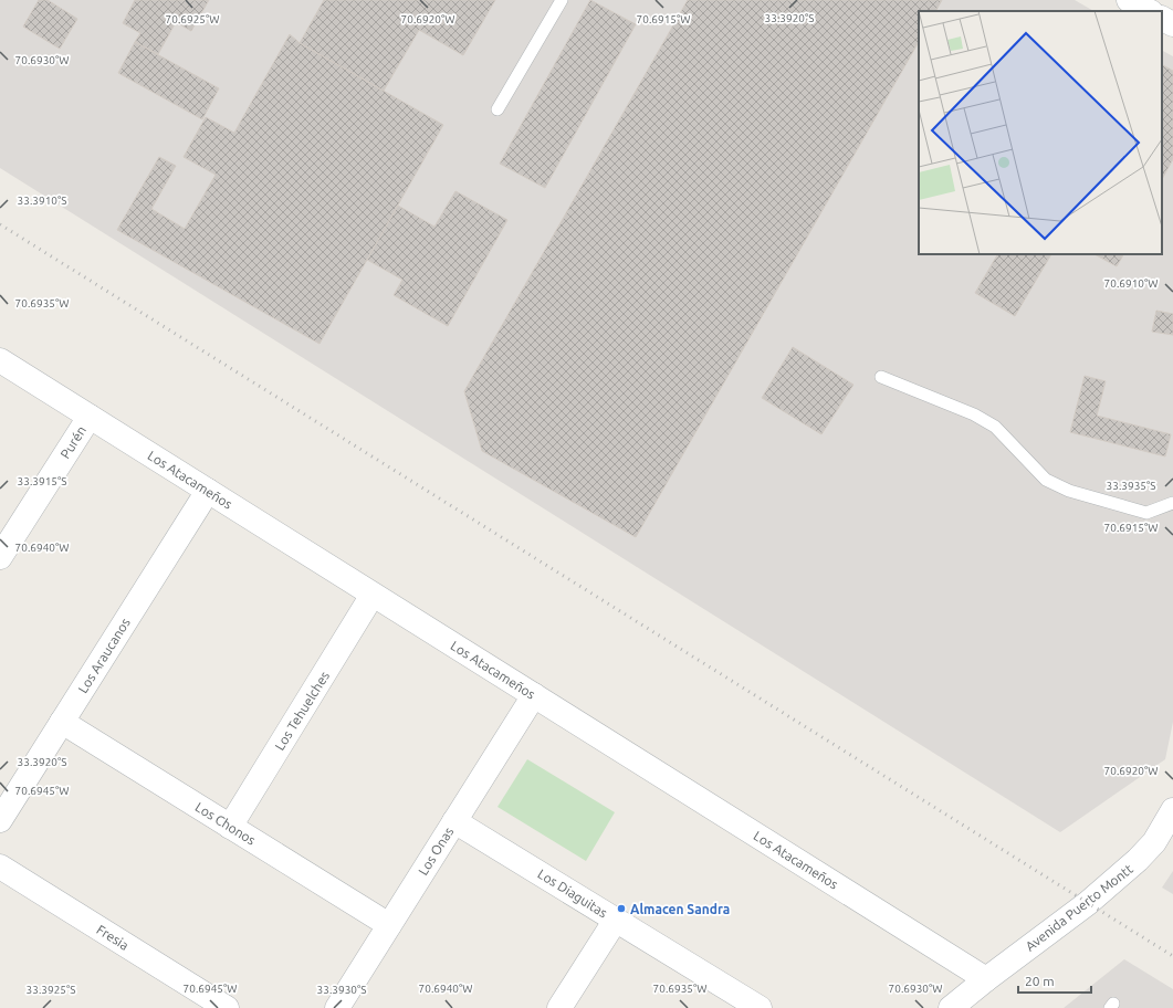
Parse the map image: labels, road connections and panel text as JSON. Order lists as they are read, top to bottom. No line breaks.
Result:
{"streets":{"street":["Purén","Los Atacameños","Los Araucanos","Los Tehuelches","Los Chonos","Los Onas","Los Diaguitas","Avenida Puerto Montt","Fresia"]},"crossings":[["Purén","Los Atacameños"],["Los Atacameños","Los Araucanos"],["Los Atacameños","Los Tehuelches"],["Los Atacameños","Los Onas"],["Los Atacameños","Avenida Puerto Montt"],["Los Araucanos","Los Chonos"],["Los Tehuelches","Los Chonos"],["Los Chonos","Los Onas"],["Los Onas","Los Diaguitas"]],"places":["Almacen Sandra"],"scale_bar":"20 m","coordinates":["33.3920°S","70.6925°W","70.6920°W","70.6915°W","70.6930°W","33.3910°S","70.6910°W","70.6935°W","33.3915°S","33.3935°S","70.6940°W","70.6945°W","33.3925°S","33.3930°S"]}
